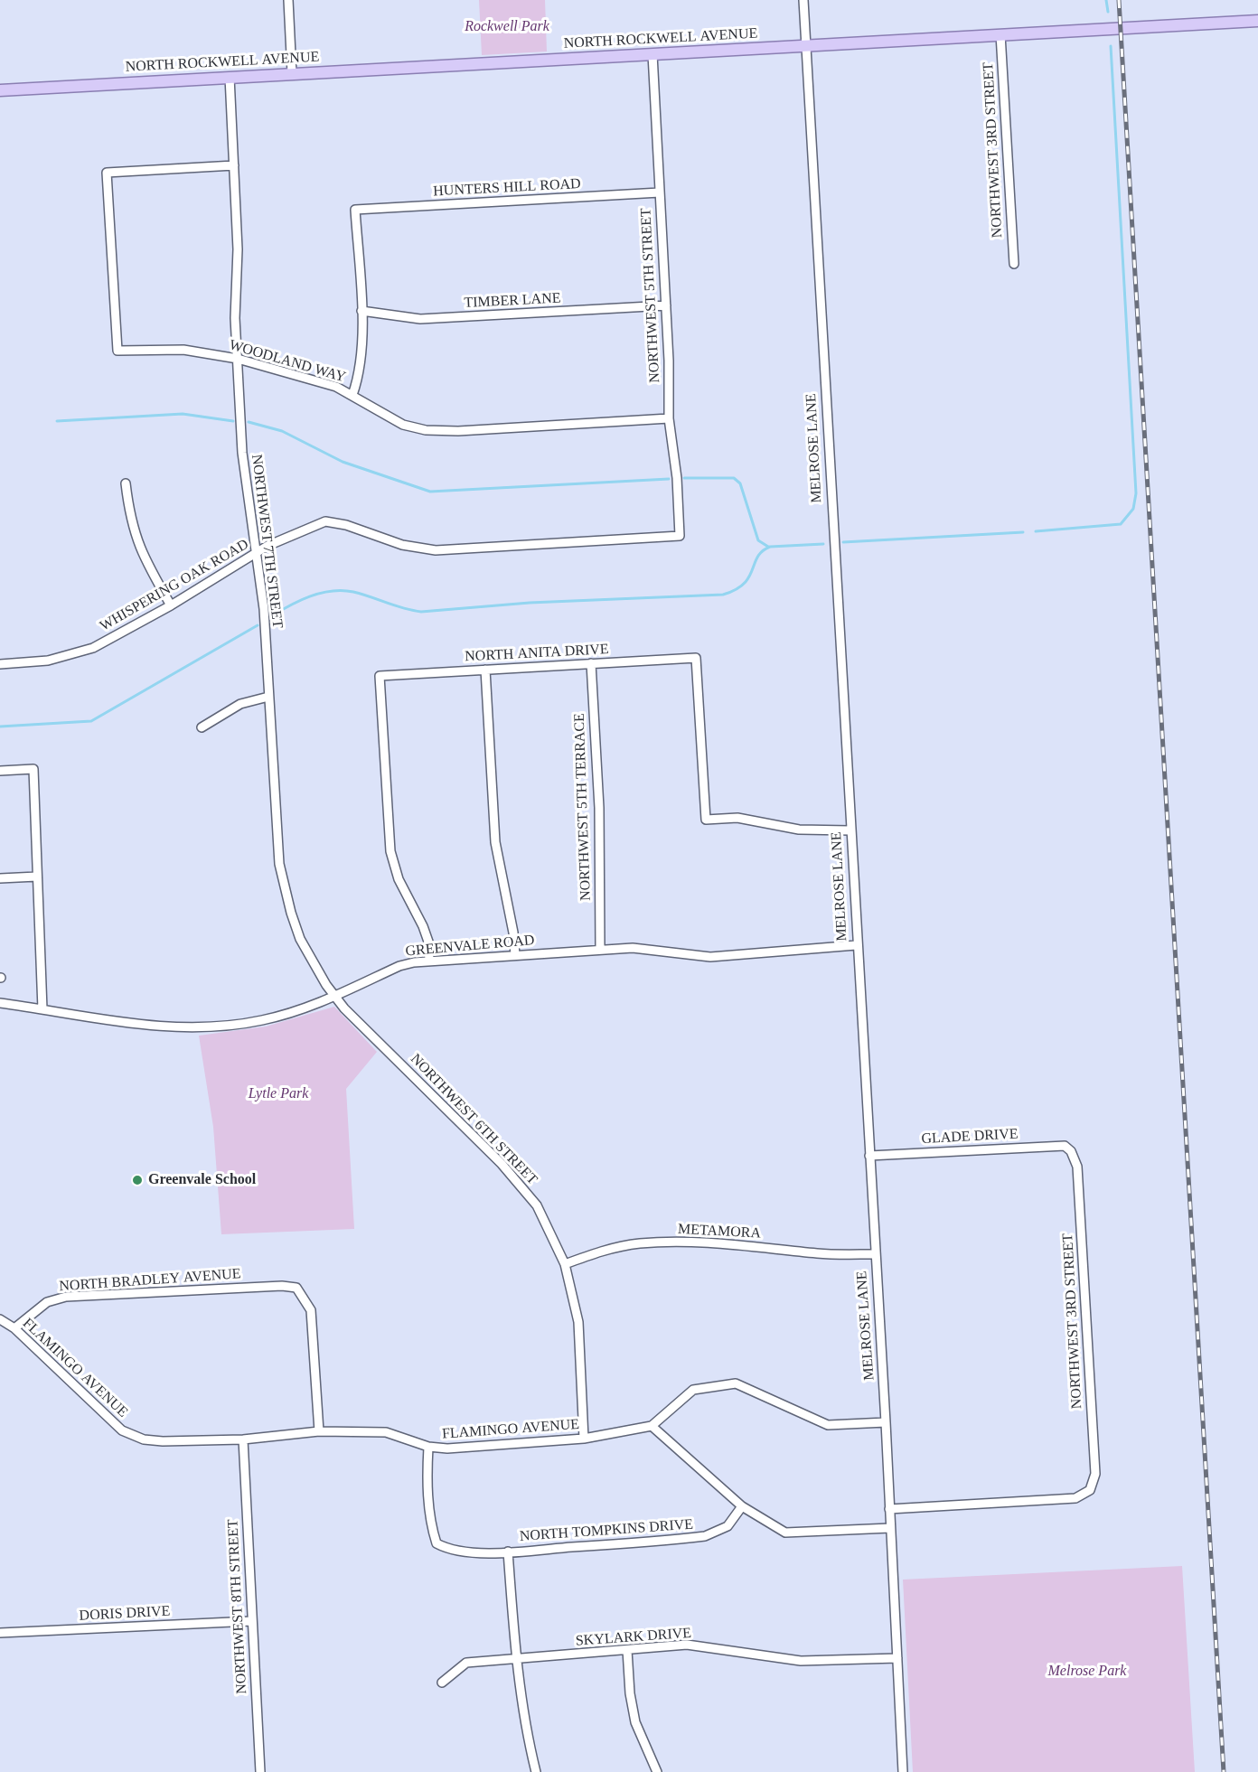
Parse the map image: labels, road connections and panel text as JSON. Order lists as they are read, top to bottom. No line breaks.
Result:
{"streets":{"main road":["NORTH ROCKWELL AVENUE"],"street":["NORTHWEST 3RD STREET","HUNTERS HILL ROAD","NORTHWEST 5TH STREET","TIMBER LANE","WOODLAND WAY","MELROSE LANE","NORTHWEST 7TH STREET","WHISPERING OAK ROAD","NORTH ANITA DRIVE","NORTHWEST 5TH TERRACE","GREENVALE ROAD","NORTHWEST 6TH STREET","GLADE DRIVE","METAMORA","NORTH BRADLEY AVENUE","FLAMINGO AVENUE","NORTH TOMPKINS DRIVE","NORTHWEST 8TH STREET","DORIS DRIVE","SKYLARK DRIVE"]},"crossings":[["NORTH ROCKWELL AVENUE","NORTHWEST 3RD STREET"],["NORTH ROCKWELL AVENUE","NORTHWEST 5TH STREET"],["NORTH ROCKWELL AVENUE","MELROSE LANE"],["NORTH ROCKWELL AVENUE","NORTHWEST 7TH STREET"],["NORTHWEST 3RD STREET","MELROSE LANE"],["NORTHWEST 3RD STREET","GLADE DRIVE"],["HUNTERS HILL ROAD","NORTHWEST 5TH STREET"],["HUNTERS HILL ROAD","TIMBER LANE"],["NORTHWEST 5TH STREET","TIMBER LANE"],["NORTHWEST 5TH STREET","WOODLAND WAY"],["NORTHWEST 5TH STREET","WHISPERING OAK ROAD"],["WOODLAND WAY","NORTHWEST 7TH STREET"],["MELROSE LANE","NORTH ANITA DRIVE"],["MELROSE LANE","GREENVALE ROAD"],["MELROSE LANE","GLADE DRIVE"],["MELROSE LANE","METAMORA"],["MELROSE LANE","SKYLARK DRIVE"],["NORTHWEST 7TH STREET","WHISPERING OAK ROAD"],["NORTHWEST 7TH STREET","GREENVALE ROAD"],["NORTHWEST 7TH STREET","NORTHWEST 6TH STREET"],["NORTH ANITA DRIVE","NORTHWEST 5TH TERRACE"],["NORTH ANITA DRIVE","GREENVALE ROAD"],["NORTHWEST 5TH TERRACE","GREENVALE ROAD"],["GREENVALE ROAD","NORTHWEST 6TH STREET"],["NORTHWEST 6TH STREET","METAMORA"],["NORTHWEST 6TH STREET","FLAMINGO AVENUE"],["NORTH BRADLEY AVENUE","FLAMINGO AVENUE"],["FLAMINGO AVENUE","NORTH TOMPKINS DRIVE"],["FLAMINGO AVENUE","NORTHWEST 8TH STREET"],["NORTHWEST 8TH STREET","DORIS DRIVE"]],"parks":["Rockwell Park","Lytle Park","Melrose Park"],"places":["Greenvale School"]}
